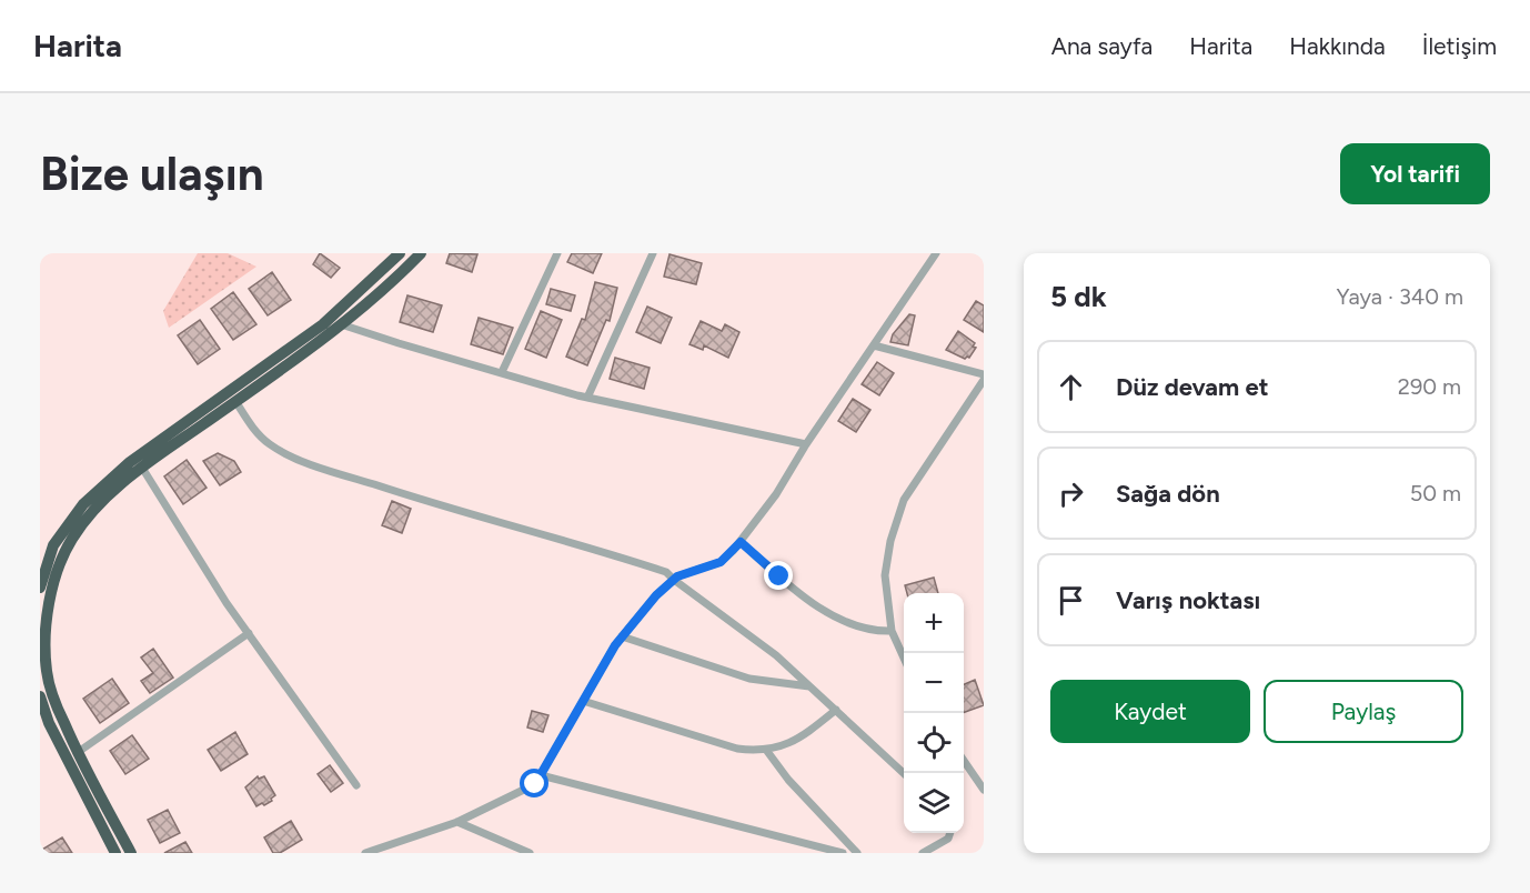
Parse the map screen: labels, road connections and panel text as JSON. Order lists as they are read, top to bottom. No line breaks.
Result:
{"page":{"header":"Harita","nav":["Ana sayfa","Harita","Hakkında","İletişim"],"buttons":["Yol tarifi",["Kaydet","Paylaş"]],"title":"Bize ulaşın","heading":["5 dk","Yaya · 340 m"],"list":[["Düz devam et","290 m"],["Sağa dön","50 m"],"Varış noktası"],"map_buttons":["+","−"]}}
